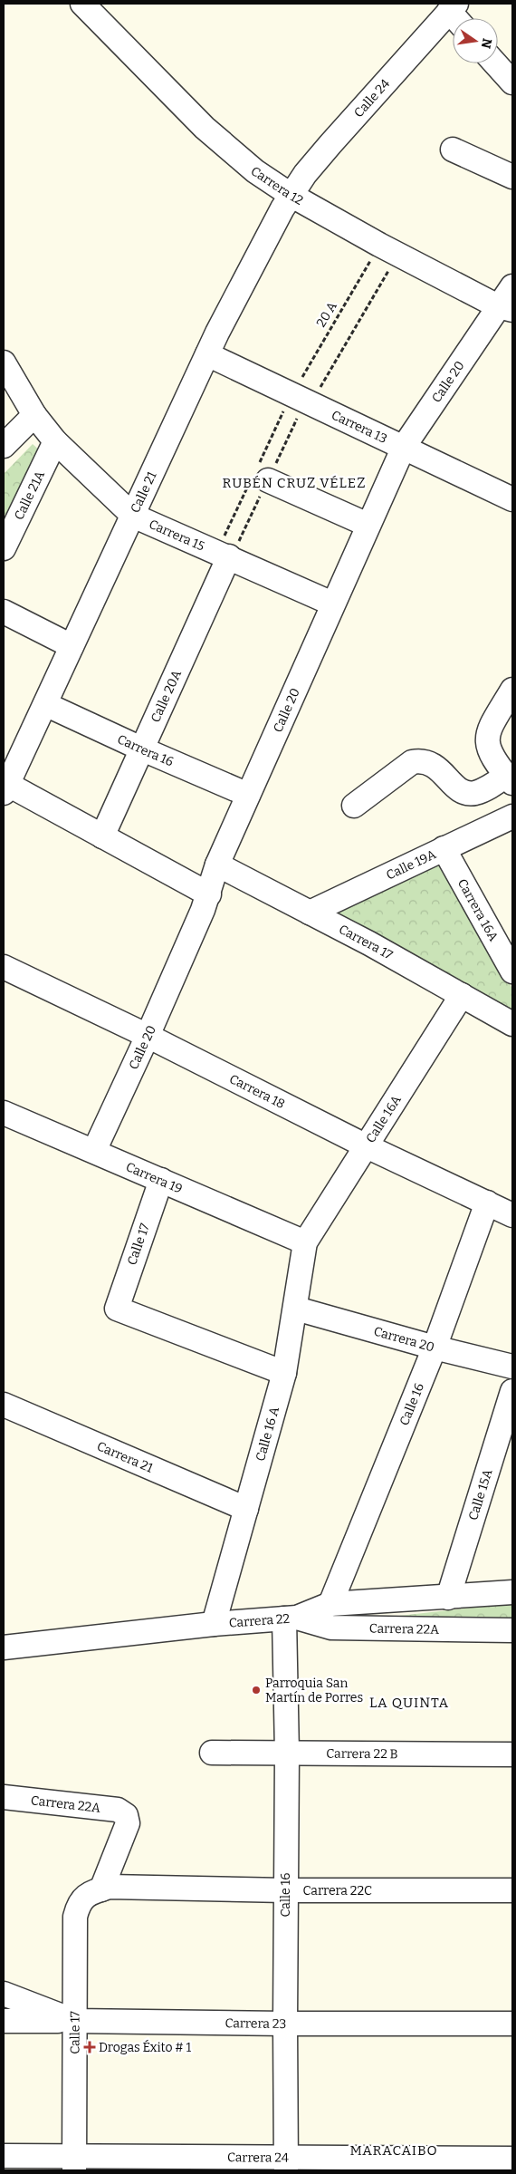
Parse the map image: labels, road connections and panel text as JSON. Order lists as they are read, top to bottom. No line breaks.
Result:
{"streets":{"street":["Calle 24","Carrera 12","Calle 20","Carrera 13","Calle 21","Calle 21A","Carrera 15","Calle 20A","Carrera 16","Calle 19A","Carrera 16A","Carrera 17","Carrera 18","Calle 16A","Carrera 19","Calle 17","Carrera 20","Calle 16","Calle 16 A","Carrera 21","Calle 15A","Carrera 22","Carrera 22A","Carrera 22 B","Carrera 22C","Carrera 23","Carrera 24"],"path":["20 A"]},"crossings":[["Calle 24","Carrera 12"],["Calle 24","Calle 21"],["Carrera 12","20 A"],["Carrera 12","Calle 20"],["Carrera 12","Calle 21"],["20 A","Carrera 13"],["Calle 20","Carrera 13"],["Calle 20","Carrera 15"],["Calle 20","Carrera 16"],["Calle 20","Carrera 17"],["Calle 20","Carrera 18"],["Calle 20","Carrera 19"],["Carrera 13","Calle 21"],["Calle 21","Carrera 15"],["Calle 21","Carrera 16"],["Calle 21A","Carrera 15"],["Carrera 15","Calle 20A"],["Calle 20A","Carrera 16"],["Calle 19A","Carrera 16A"],["Calle 19A","Carrera 17"],["Carrera 17","Calle 16A"],["Carrera 18","Calle 16A"],["Carrera 18","Calle 16"],["Calle 16A","Carrera 19"],["Calle 16A","Calle 16 A"],["Carrera 19","Calle 17"],["Carrera 19","Calle 16 A"],["Calle 17","Calle 16 A"],["Calle 17","Carrera 22A"],["Calle 17","Carrera 22C"],["Calle 17","Carrera 23"],["Calle 17","Carrera 24"],["Carrera 20","Calle 16"],["Carrera 20","Calle 16 A"],["Calle 16","Carrera 22"],["Calle 16","Carrera 22A"],["Calle 16","Carrera 22 B"],["Calle 16","Carrera 22C"],["Calle 16","Carrera 23"],["Calle 16","Carrera 24"],["Calle 16 A","Carrera 21"],["Calle 16 A","Carrera 22"],["Calle 15A","Carrera 22"],["Carrera 22","Carrera 22A"]],"districts":["RUBÉN CRUZ VÉLEZ","LA QUINTA","MARACAIBO"],"places":{"other":["Parroquia San Martín de Porres"],"health":["Drogas Éxito # 1"]},"north":"right"}
